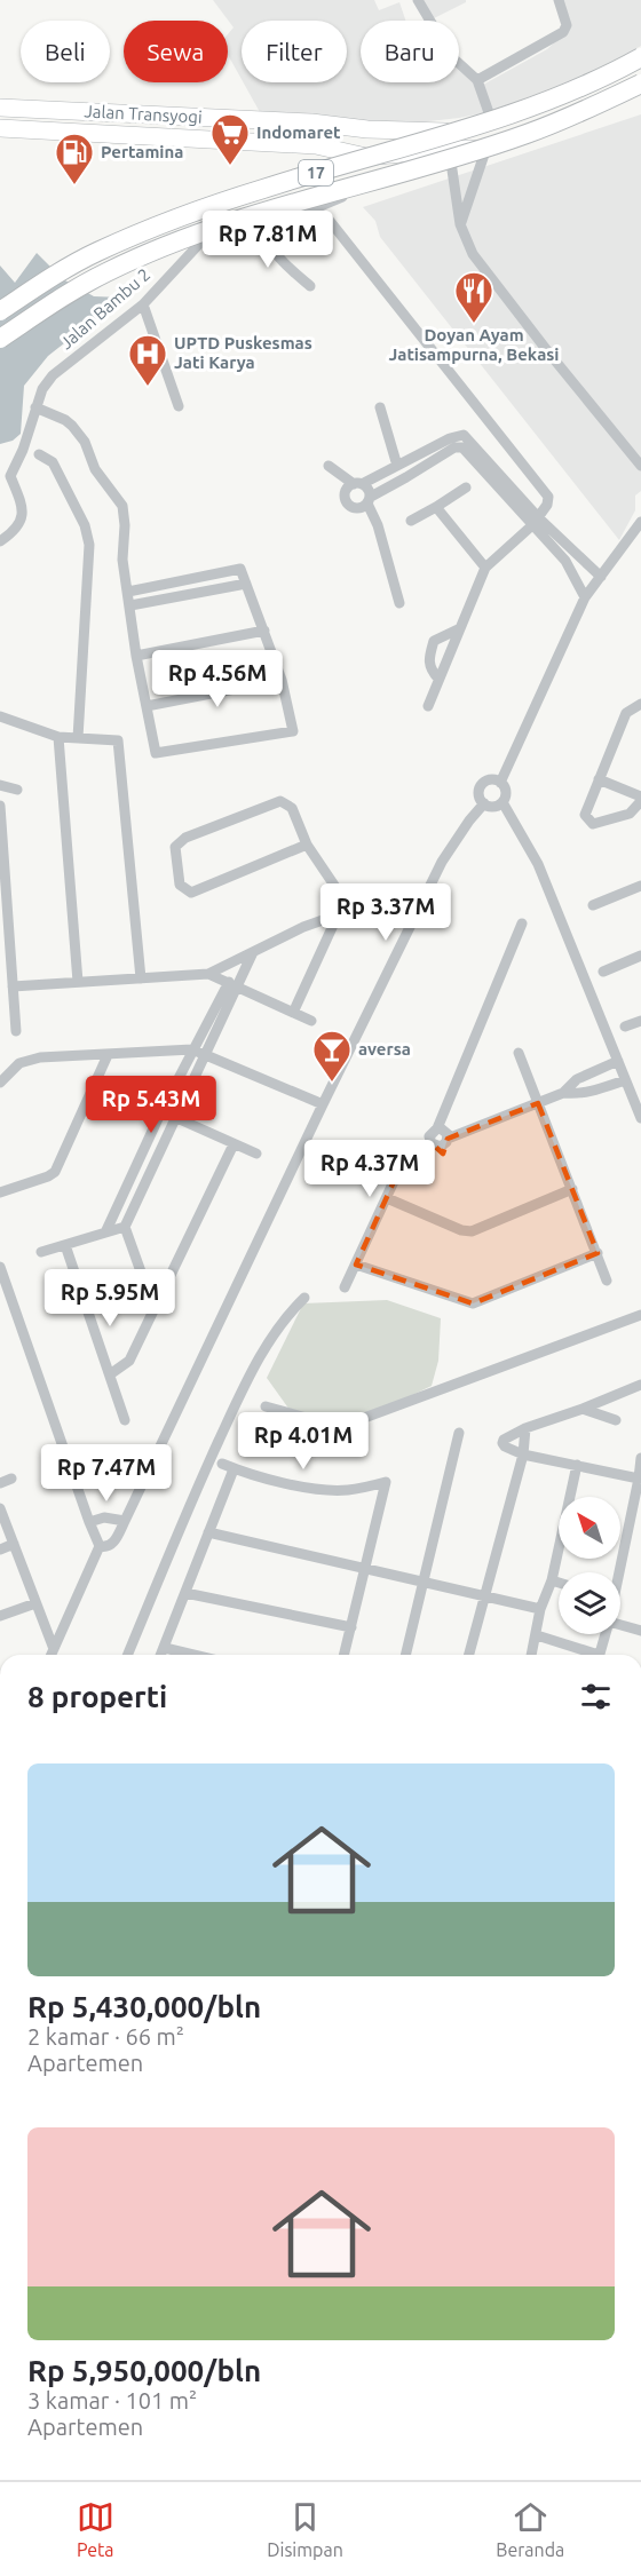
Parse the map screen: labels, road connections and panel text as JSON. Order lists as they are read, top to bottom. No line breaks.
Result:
{"streets":{"highway":["Jalan Transyogi","17"],"street":["Jalan Bambu 2"]},"crossings":[["Jalan Transyogi","Jalan Bambu 2"]],"places":{"supermarket":["Indomaret"],"fuel station":["Pertamina"],"restaurant":["Doyan Ayam Jatisampurna, Bekasi"],"hospital":["UPTD Puskesmas Jati Karya"],"bar":["aversa"]},"north":"top left","page":{"chip":["Beli","Sewa","Filter","Baru"],"price":["Rp 7.81M","Rp 4.56M","Rp 3.37M","Rp 5.43M","Rp 4.37M","Rp 5.95M","Rp 4.01M","Rp 7.47M"],"heading":"8 properti","list":[{"name":"Rp 5,430,000/bln","note":"2 kamar · 66 m² · Apartemen"},{"name":"Rp 5,950,000/bln","note":"3 kamar · 101 m² · Apartemen"}],"tabs":["Peta","Disimpan","Beranda"]}}
